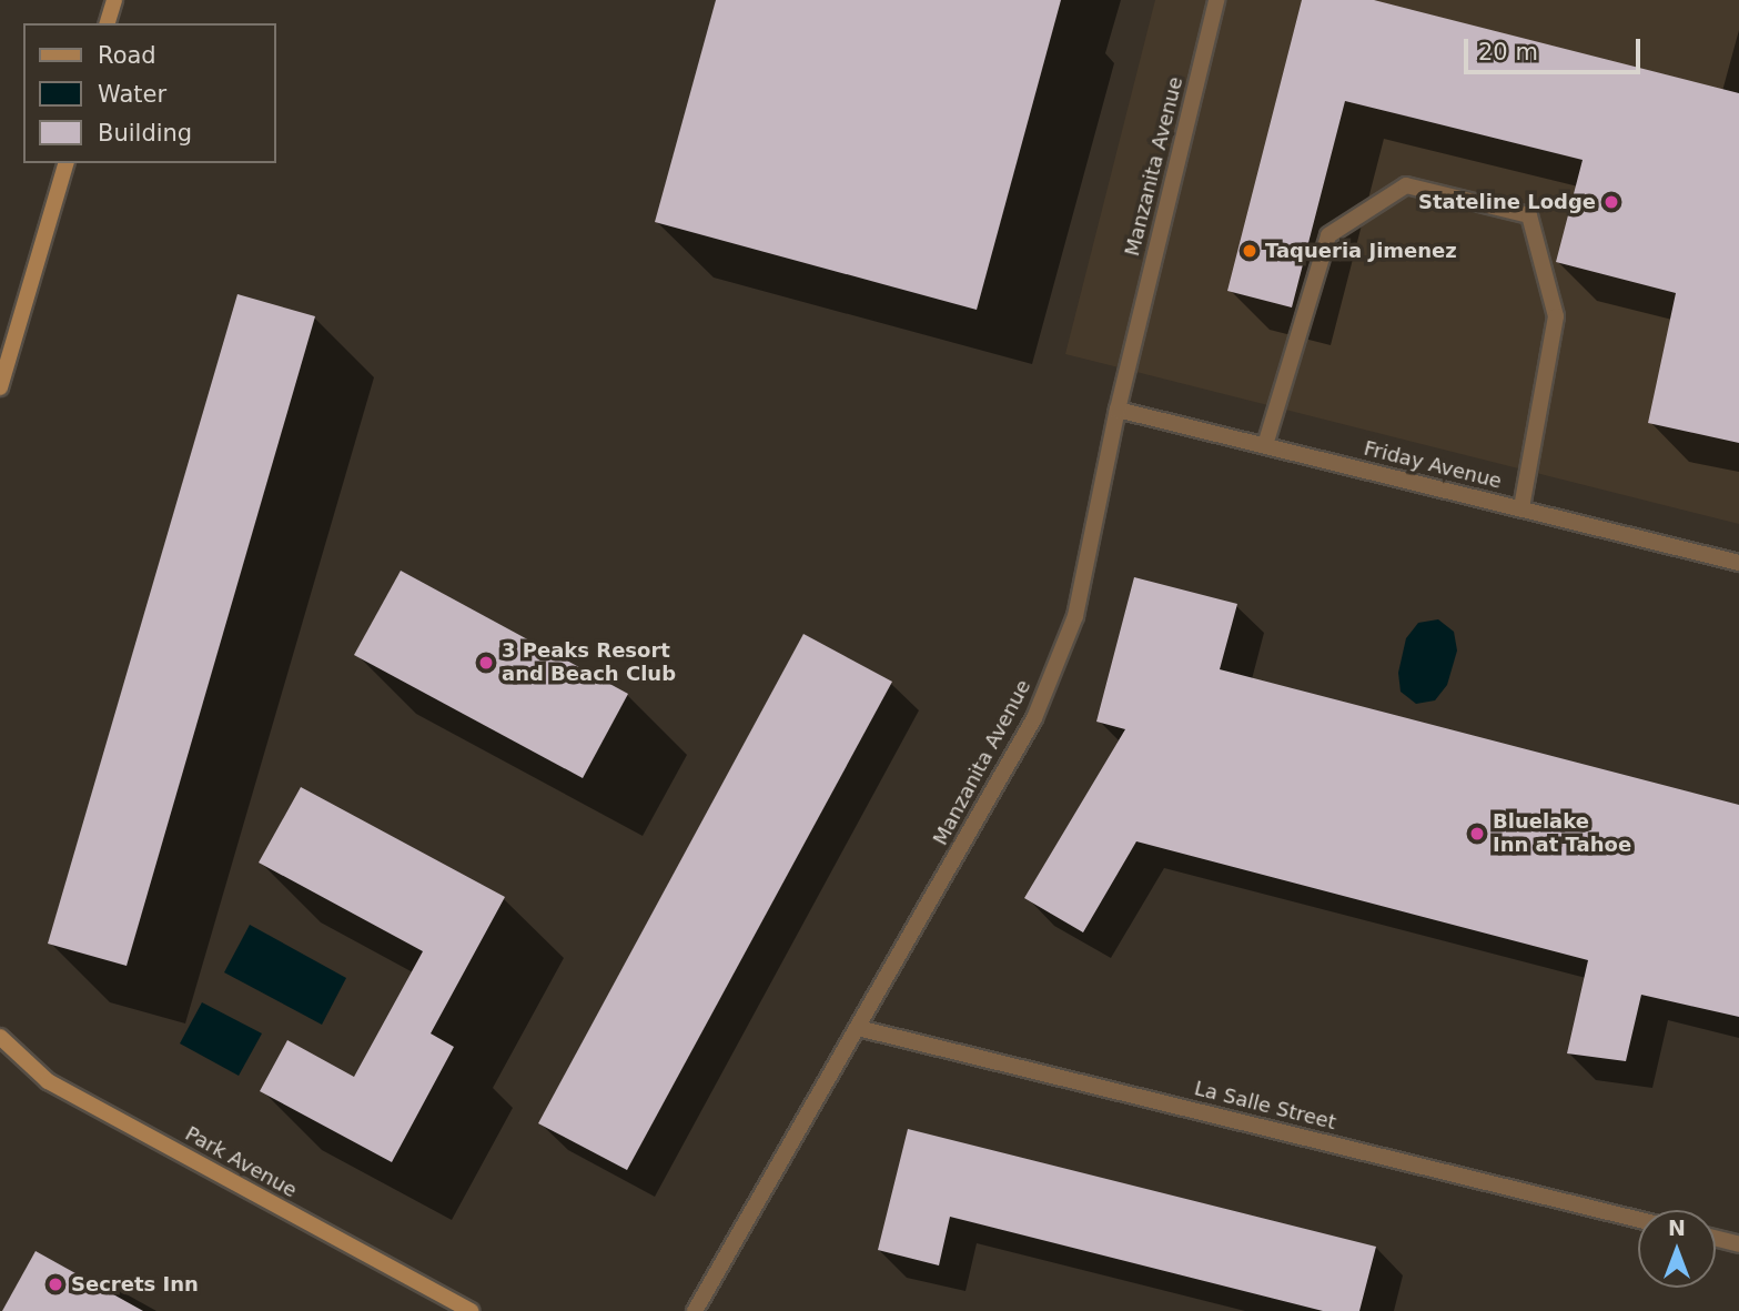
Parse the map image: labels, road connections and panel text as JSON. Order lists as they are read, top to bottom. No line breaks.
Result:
{"streets":{"street":["Manzanita Avenue","Friday Avenue","La Salle Street","Park Avenue"]},"crossings":[["Manzanita Avenue","Friday Avenue"],["Manzanita Avenue","La Salle Street"]],"places":["Stateline Lodge","Taqueria Jimenez","3 Peaks Resort and Beach Club","Bluelake Inn at Tahoe","Secrets Inn"],"legend":["Road","Water","Building"],"scale_bar":"20 m","north":"top"}
